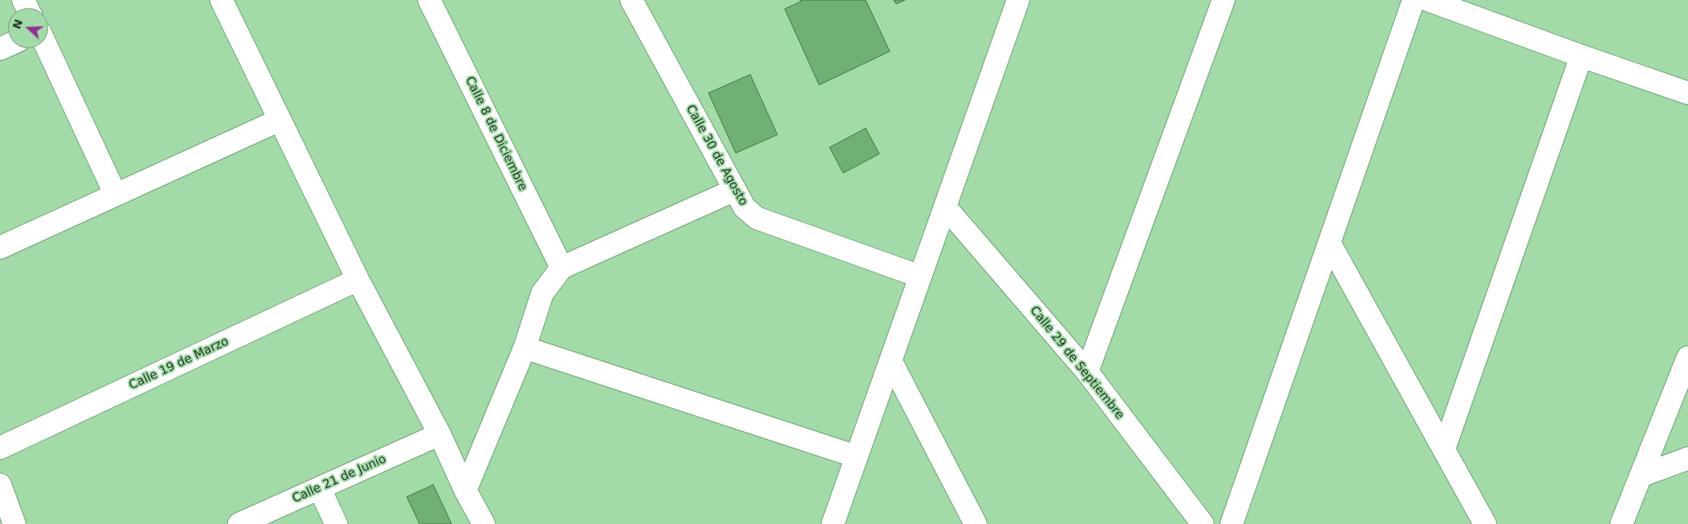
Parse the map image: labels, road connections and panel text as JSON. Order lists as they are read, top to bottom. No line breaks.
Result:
{"streets":{"street":["Calle 8 de Diciembre","Calle 30 de Agosto","Calle 29 de Septiembre","Calle 19 de Marzo","Calle 21 de Junio"]},"north":"left"}
